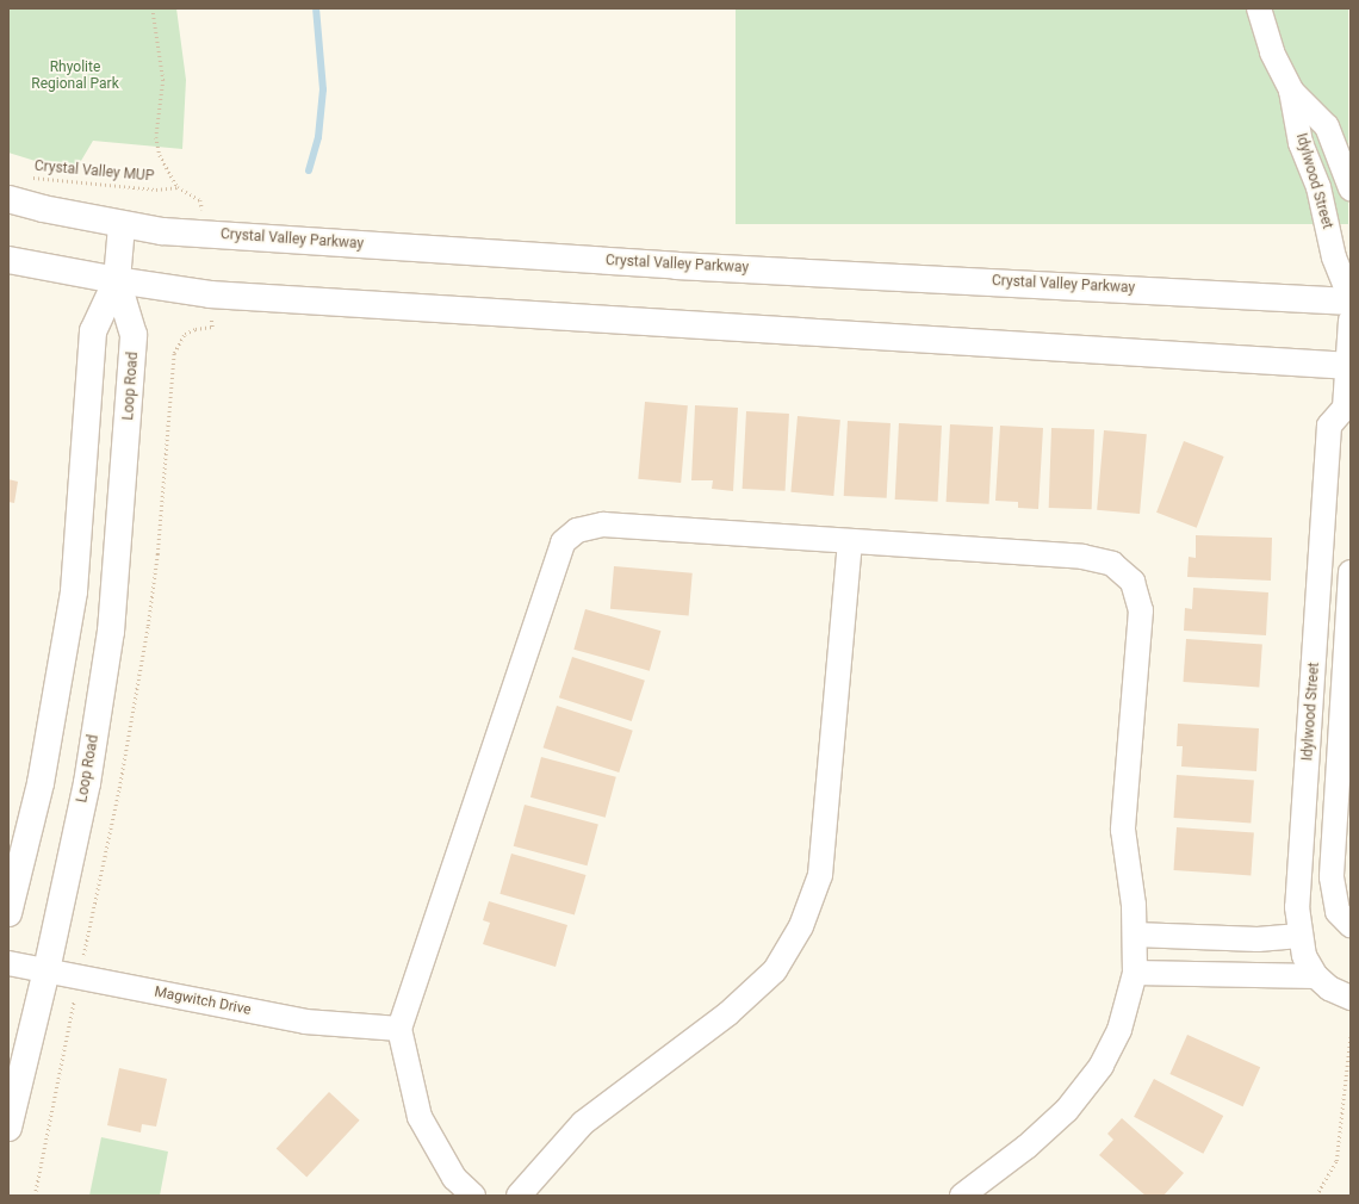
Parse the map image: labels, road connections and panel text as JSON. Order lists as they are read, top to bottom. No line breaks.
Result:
{"streets":{"main road":["Crystal Valley Parkway","Loop Road"],"street":["Idylwood Street","Magwitch Drive"],"path":["Crystal Valley MUP"]},"crossings":[["Idylwood Street","Crystal Valley Parkway"],["Loop Road","Magwitch Drive"]],"parks":["Rhyolite Regional Park"]}
